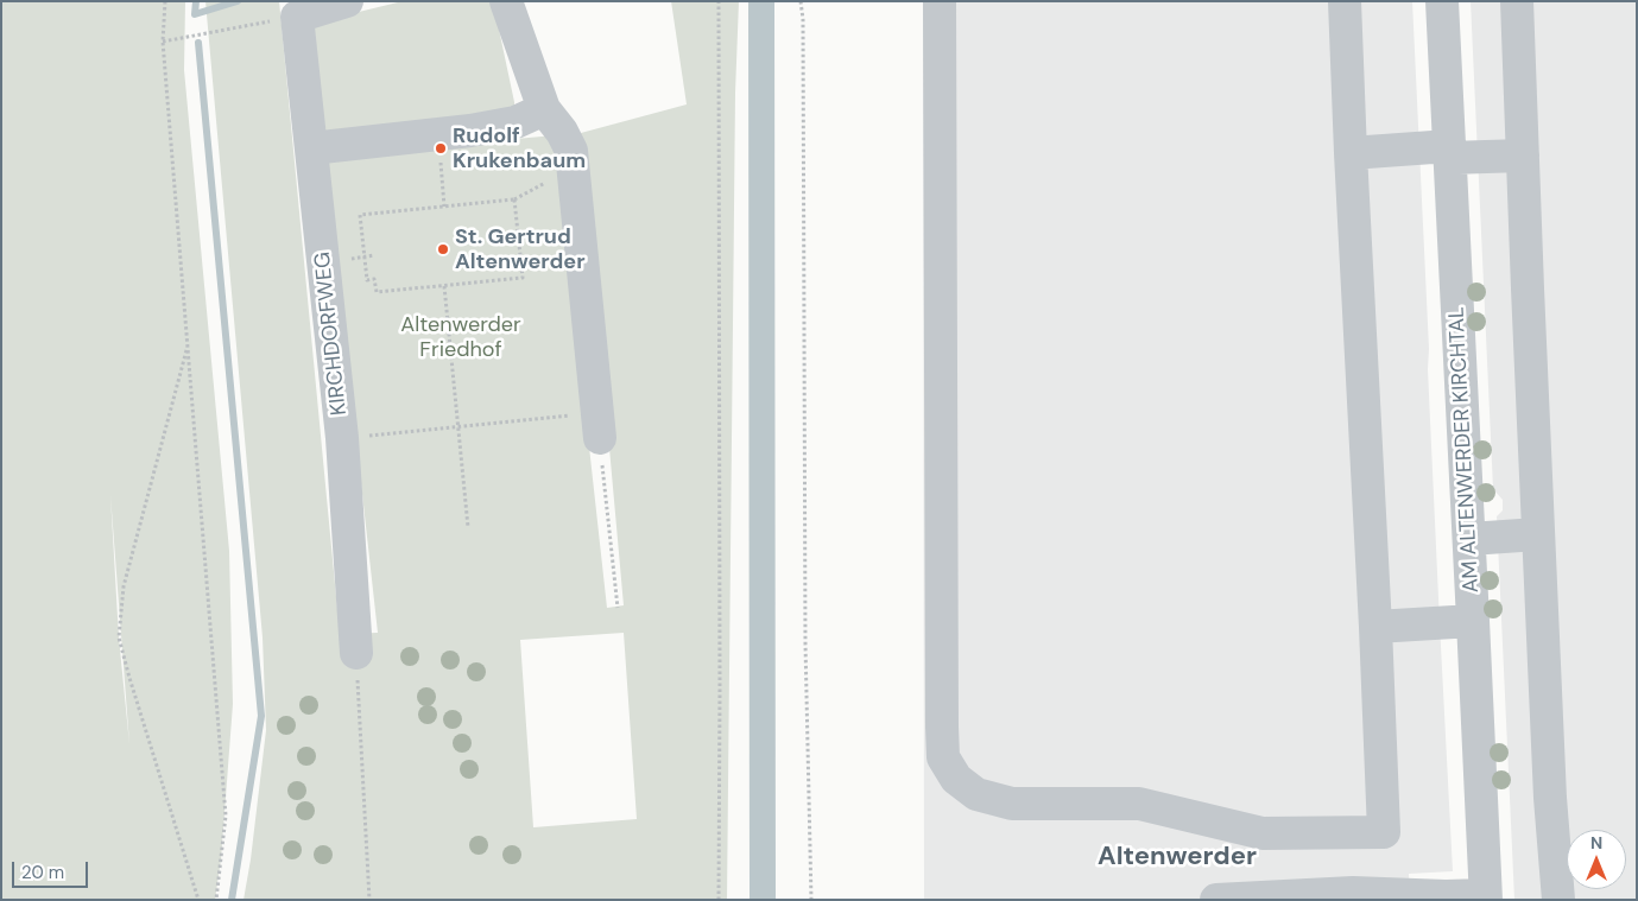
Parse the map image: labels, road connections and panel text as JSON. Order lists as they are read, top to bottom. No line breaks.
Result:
{"streets":{"street":["KIRCHDORFWEG","AM ALTENWERDER KIRCHTAL"]},"districts":["Altenwerder"],"parks":["Altenwerder Friedhof"],"places":["Rudolf Krukenbaum","St. Gertrud Altenwerder"],"scale_bar":"20 m","north":"top"}
